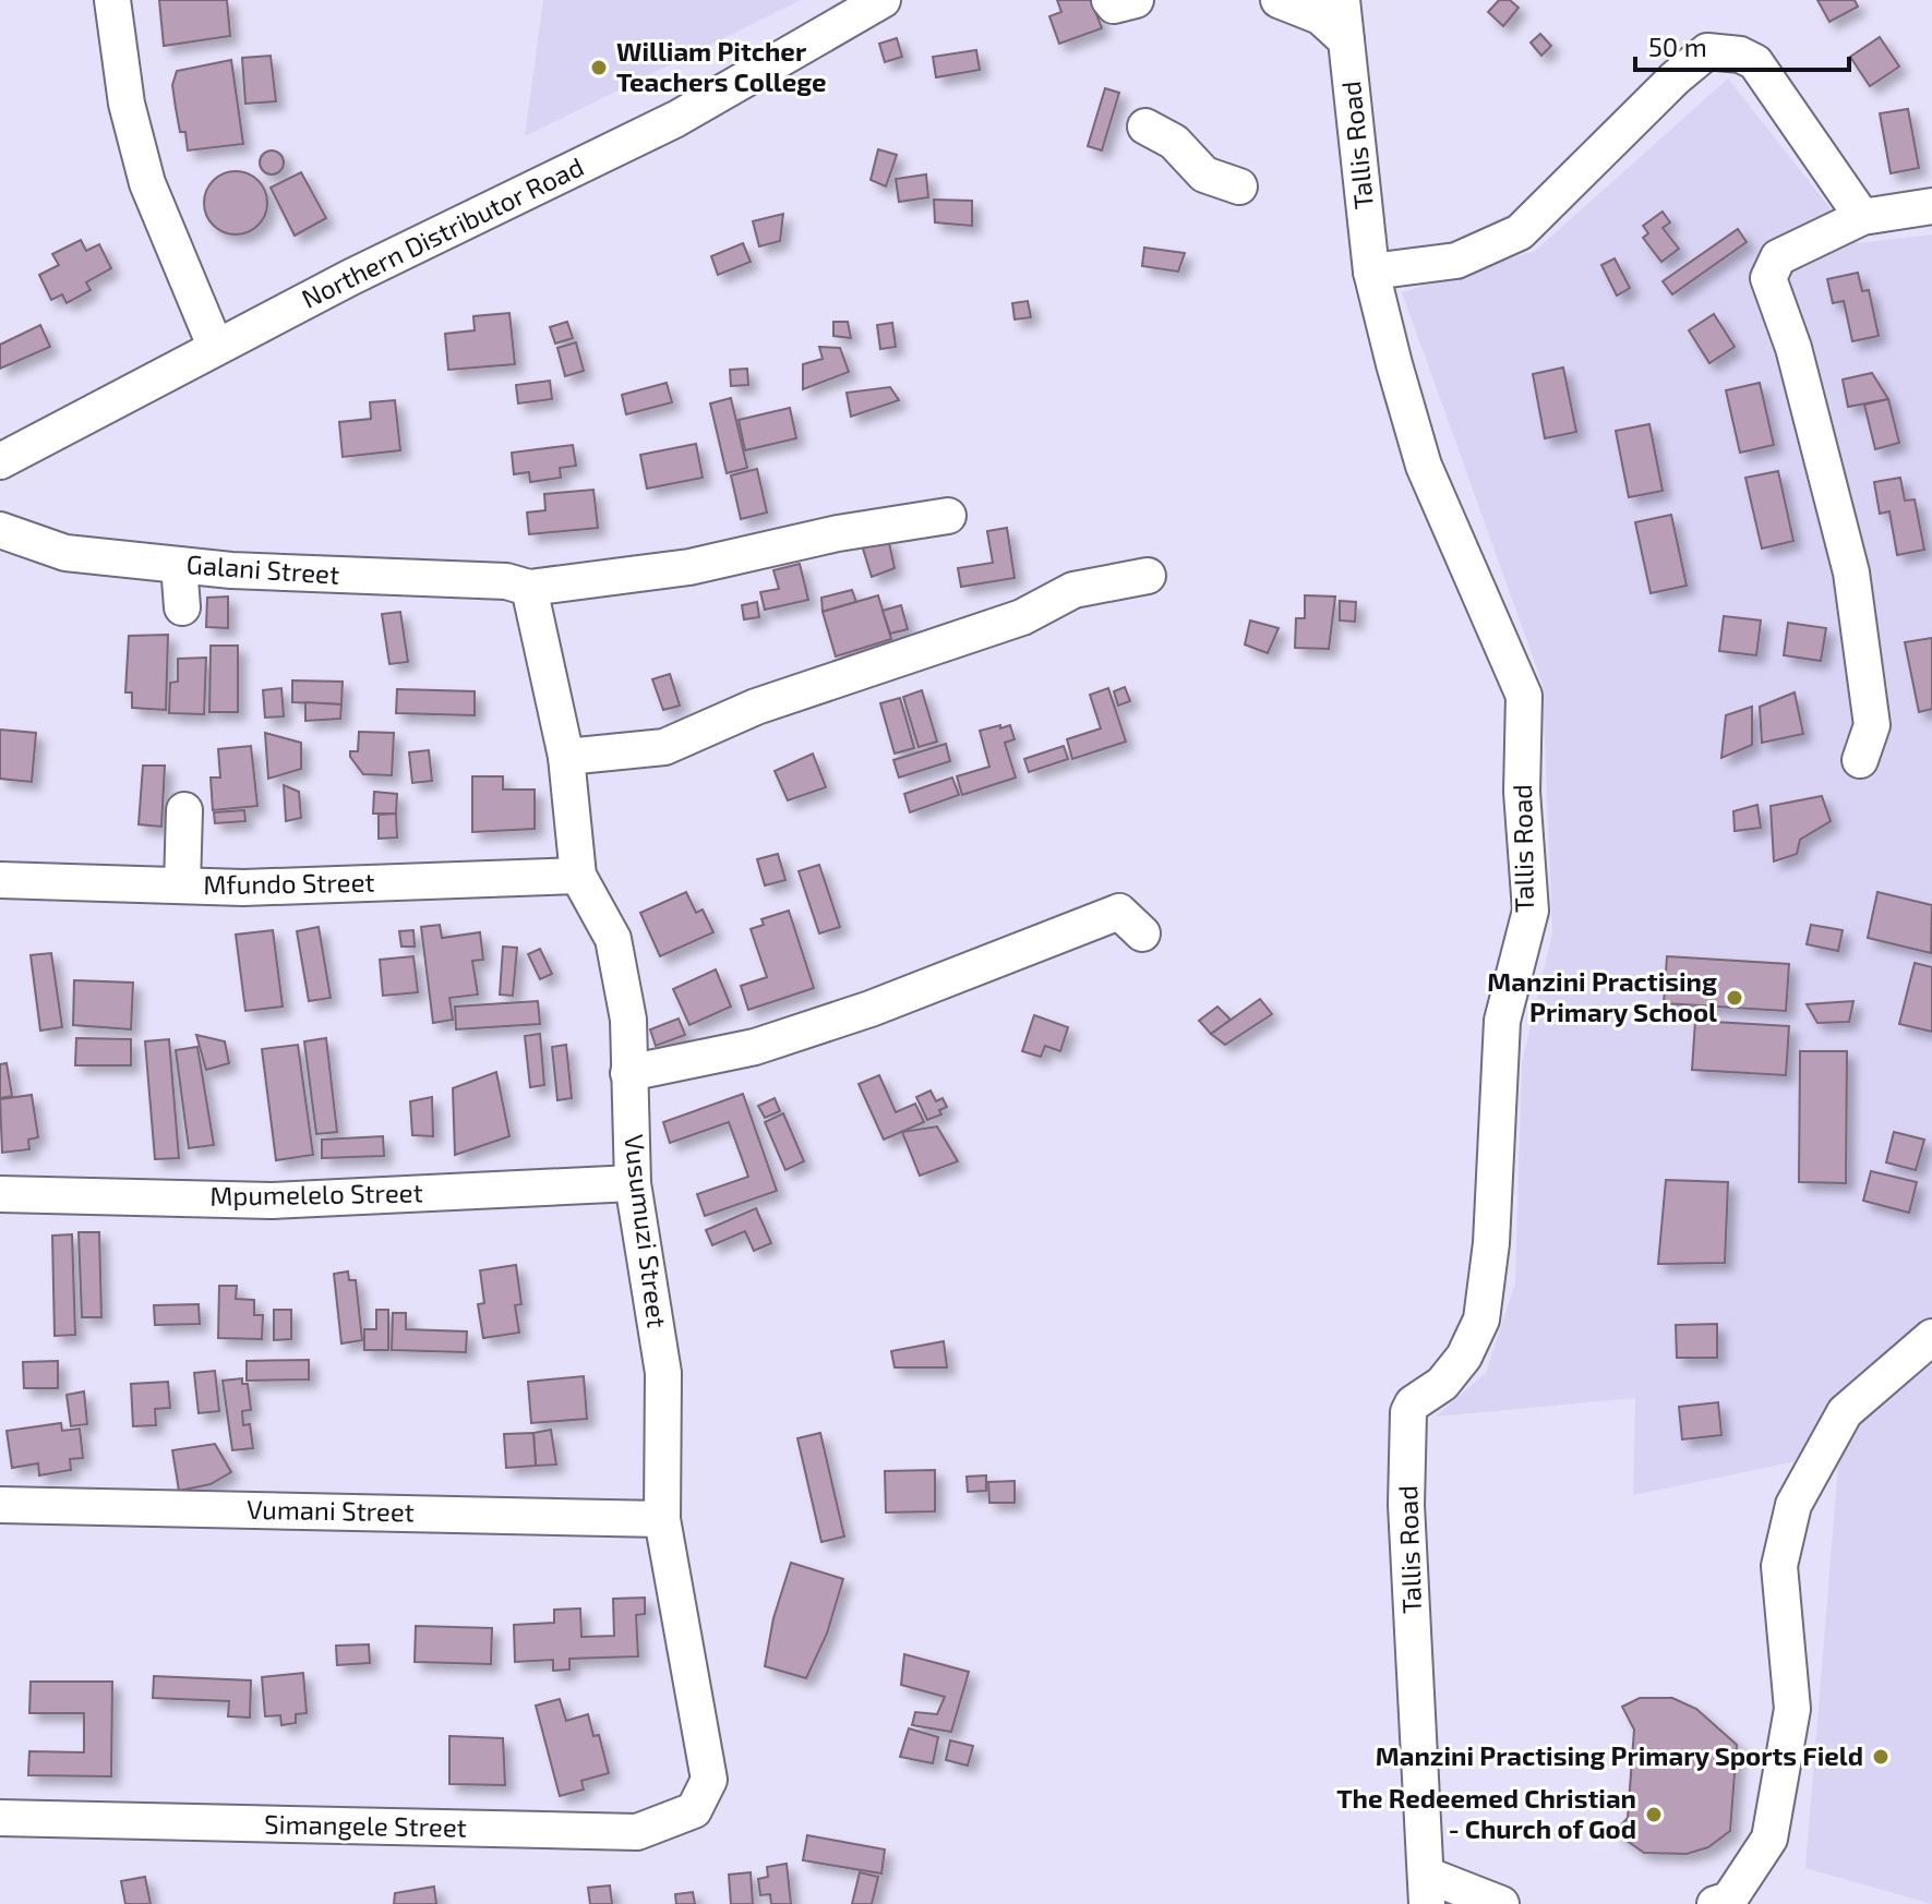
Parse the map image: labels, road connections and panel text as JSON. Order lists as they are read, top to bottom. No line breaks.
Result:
{"streets":{"street":["Tallis Road","Northern Distributor Road","Galani Street","Mfundo Street","Mpumelelo Street","Vusumuzi Street","Vumani Street","Simangele Street"]},"crossings":[["Galani Street","Vusumuzi Street"],["Mfundo Street","Vusumuzi Street"],["Mpumelelo Street","Vusumuzi Street"],["Vusumuzi Street","Vumani Street"],["Vusumuzi Street","Simangele Street"]],"places":["William Pitcher Teachers College","Manzini Practising Primary School","Manzini Practising Primary Sports Field","The Redeemed Christian - Church of God"],"scale_bar":"50 m"}
